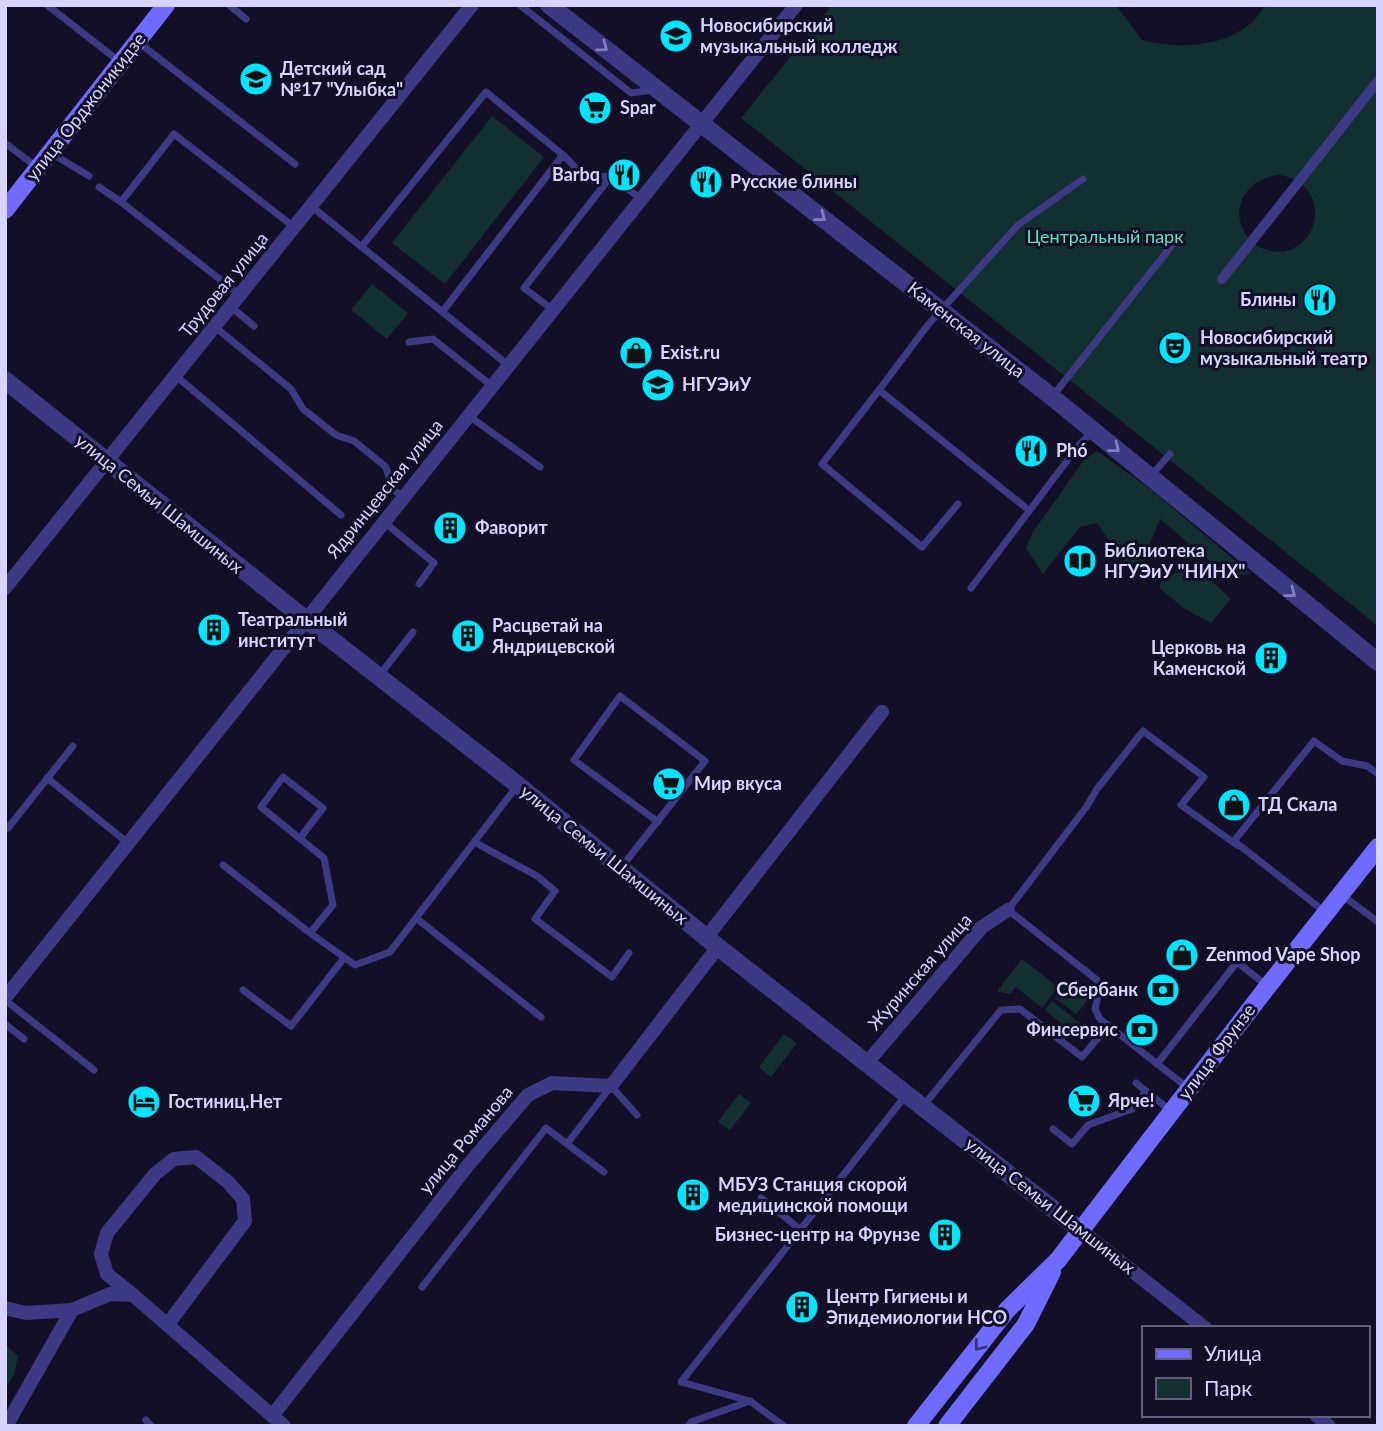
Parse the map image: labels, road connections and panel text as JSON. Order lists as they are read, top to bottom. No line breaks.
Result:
{"streets":{"main road":["улица Орджоникидзе","улица Фрунзе"],"street":["Трудовая улица","Каменская улица","Ядринцевская улица","улица Семьи Шамшиных","Журинская улица","улица Романова"]},"crossings":[["Трудовая улица","улица Семьи Шамшиных"],["Каменская улица","Ядринцевская улица"],["Ядринцевская улица","улица Семьи Шамшиных"],["улица Семьи Шамшиных","Журинская улица"],["улица Семьи Шамшиных","улица Фрунзе"]],"one_way":["Каменская улица"],"parks":["Центральный парк"],"places":{"school or university":["Новосибирский музыкальный колледж","Детский сад №17 \"Улыбка\"","НГУЭиУ"],"supermarket":["Spar","Мир вкуса","Ярче!"],"restaurant":["Barbq","Русские блины","Блины","Phó"],"theatre":["Новосибирский музыкальный театр"],"shop":["Exist.ru","ТД Скала","Zenmod Vape Shop"],"building":["Фаворит","Театральный институт","Расцветай на Яндрицевской","Церковь на Каменской","МБУЗ Станция скорой медицинской помощи","Бизнес-центр на Фрунзе","Центр Гигиены и Эпидемиологии НСО"],"library":["Библиотека НГУЭиУ \"НИНХ\""],"bank":["Сбербанк","Финсервис"],"hotel":["Гостиниц.Нет"]},"legend":["Улица","Парк"]}
